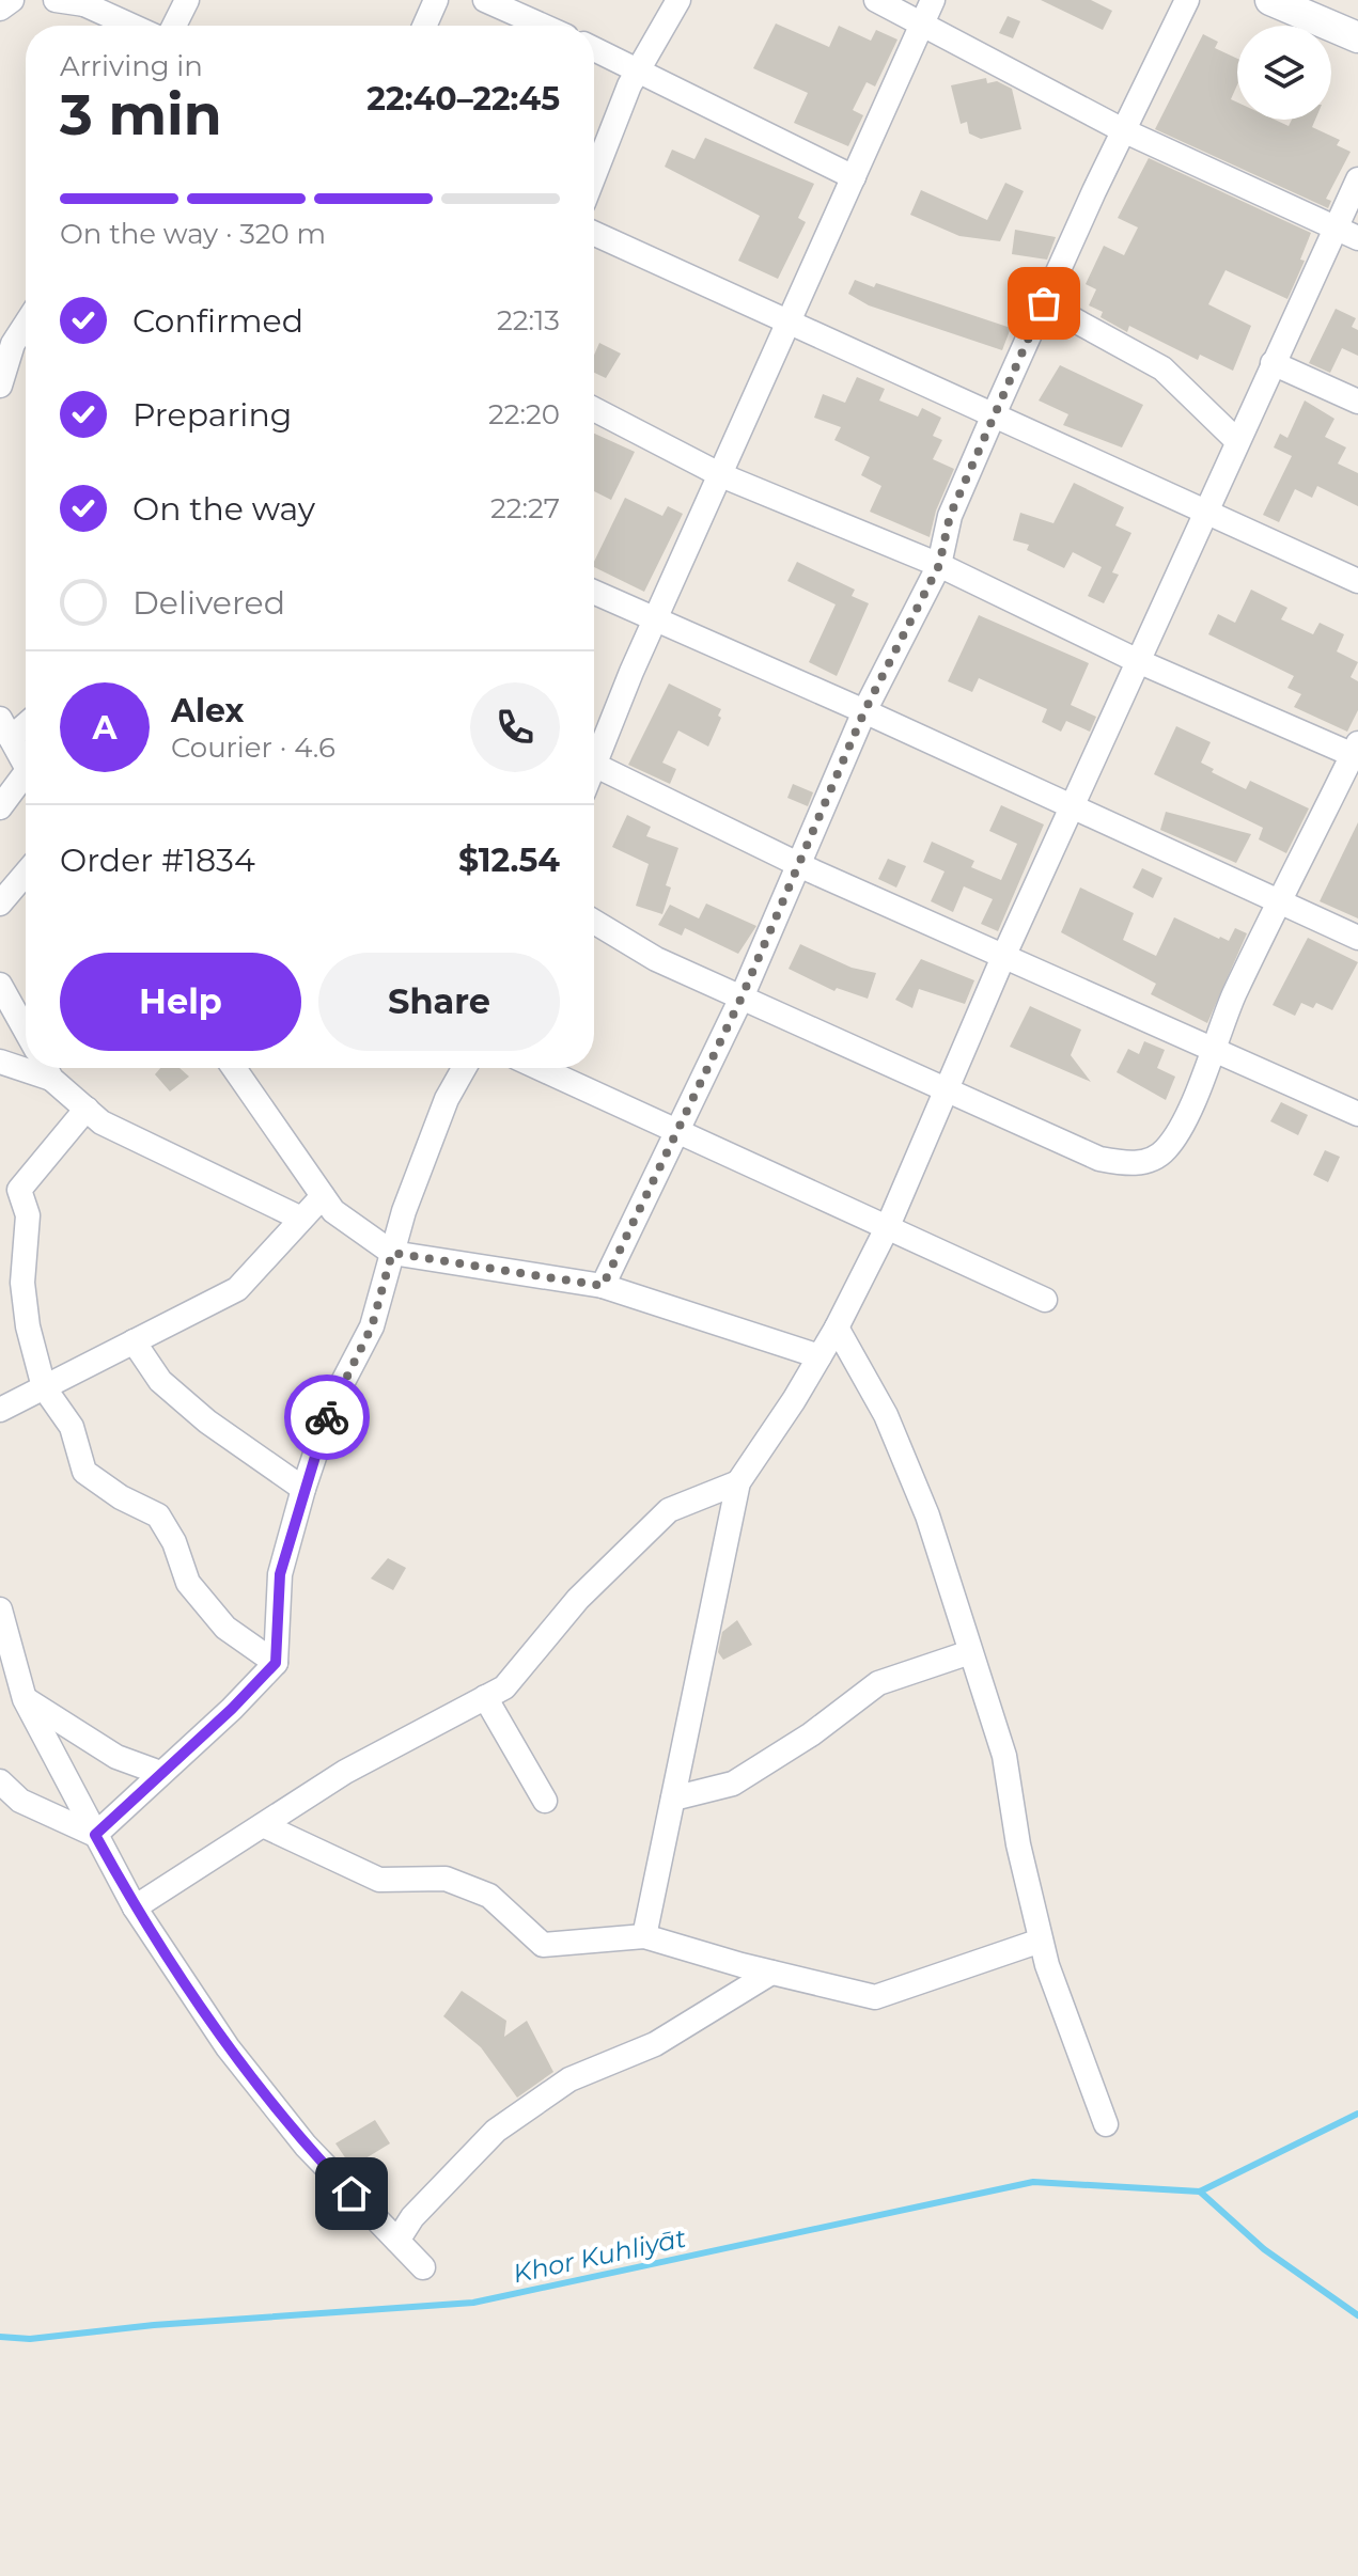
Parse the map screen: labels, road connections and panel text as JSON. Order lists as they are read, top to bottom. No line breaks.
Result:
{"water":["Khor Kuhliyāt"],"page":{"heading":["3 min","Arriving in","22:40–22:45"],"panel":["Alex","Courier · 4.6","Order #1834","$12.54"],"bar":"On the way · 320 m","list":[["Confirmed","22:13"],["Preparing","22:20"],["On the way","22:27"],"Delivered"],"round":"A","buttons":["Help","Share"]}}
